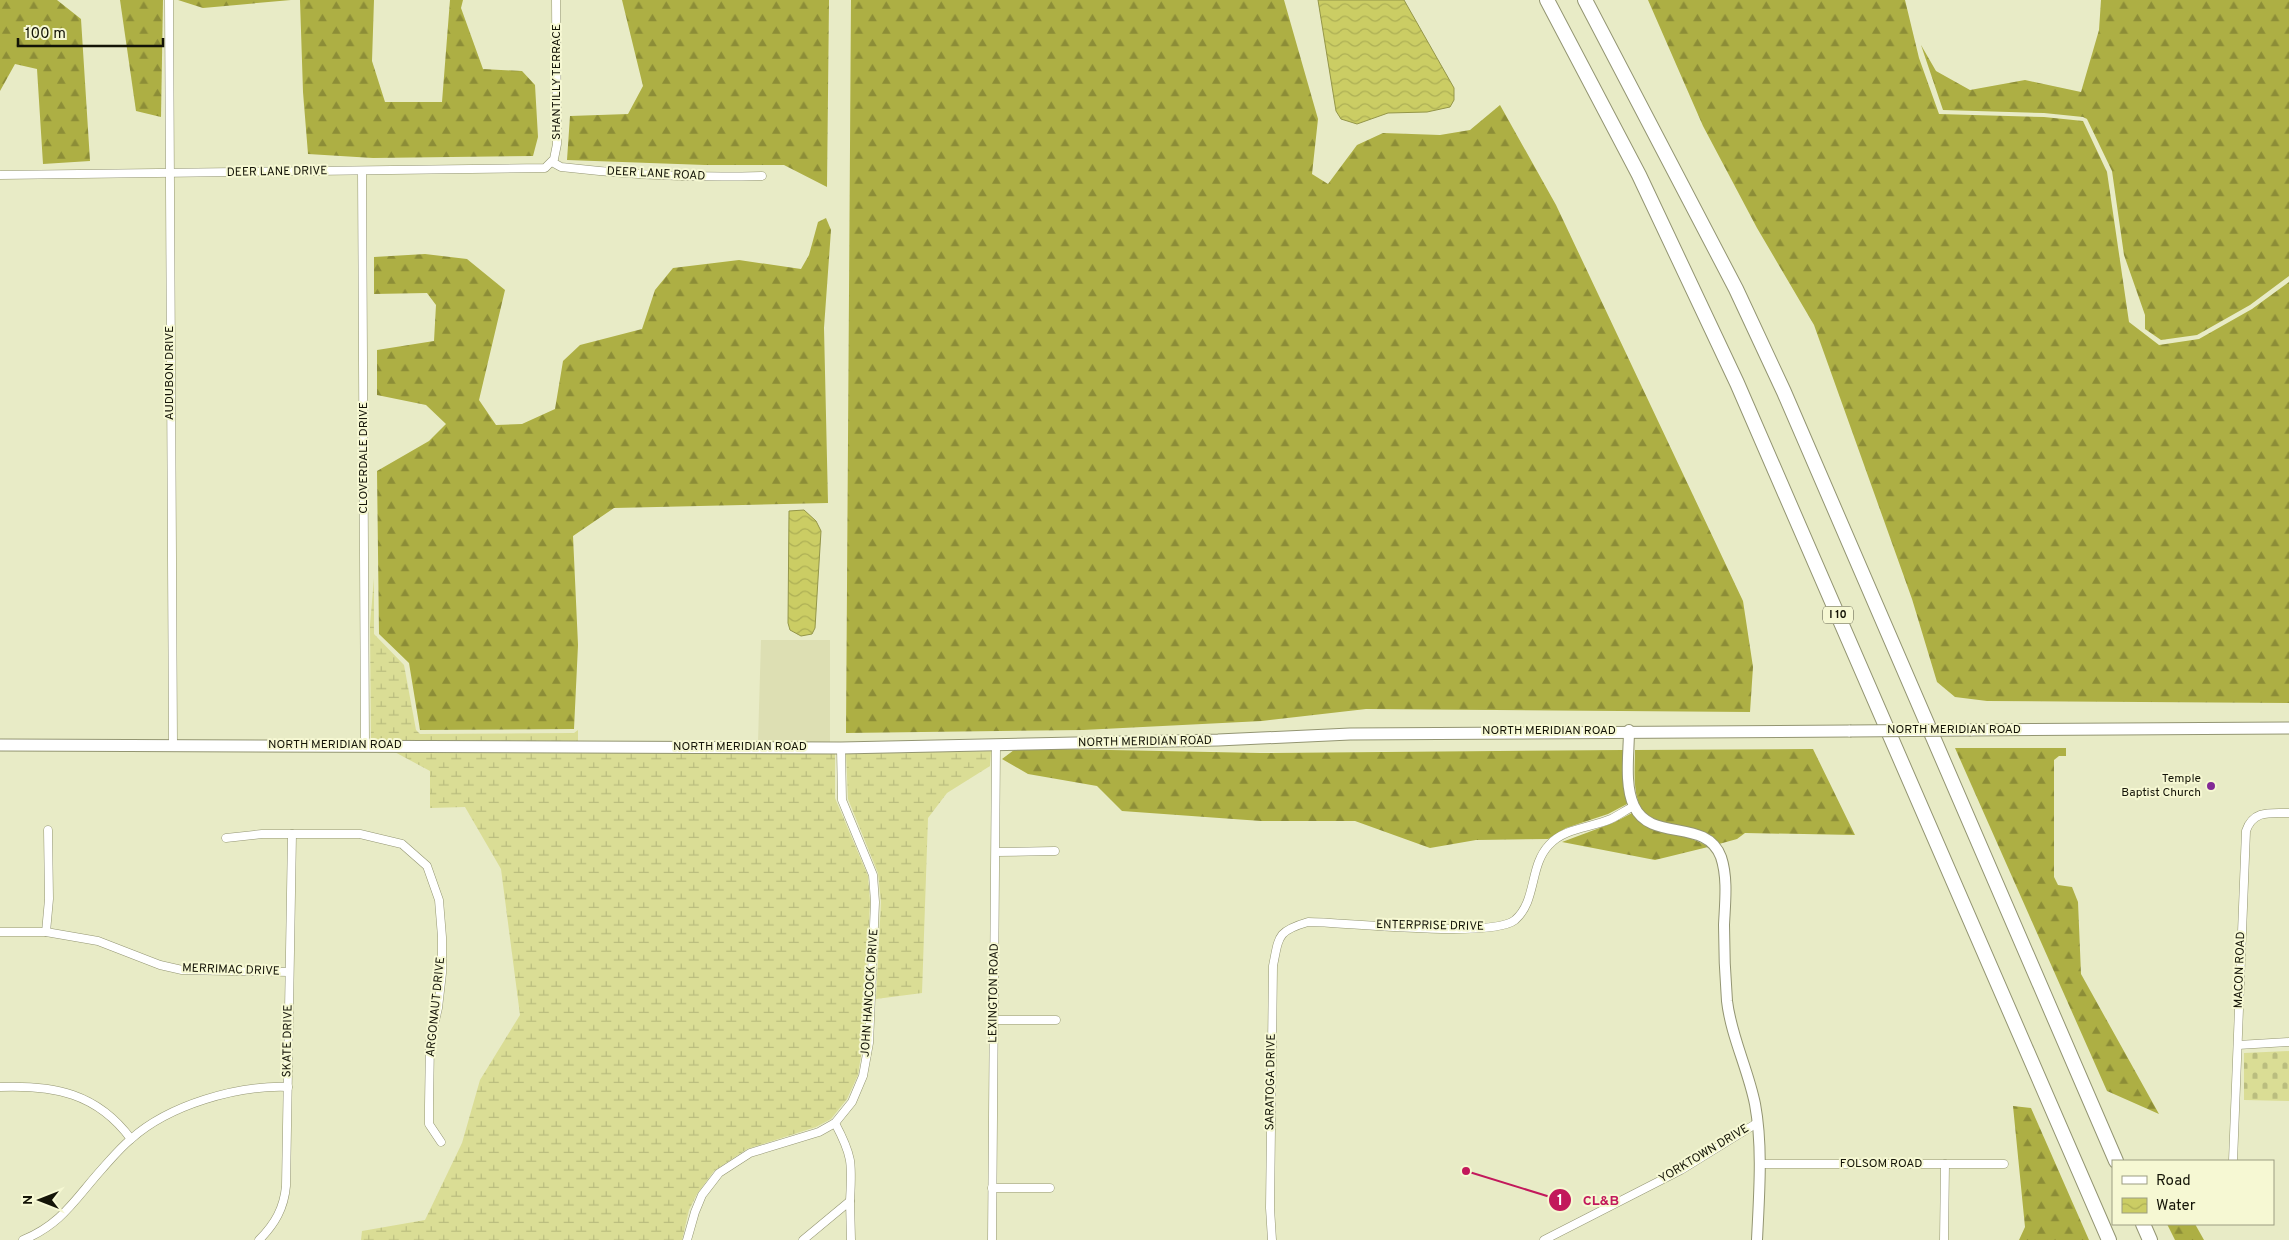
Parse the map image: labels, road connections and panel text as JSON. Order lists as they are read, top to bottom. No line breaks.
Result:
{"streets":{"highway":["I 10"],"main road":["NORTH MERIDIAN ROAD"],"street":["SHANTILLY TERRACE","DEER LANE DRIVE","DEER LANE ROAD","AUDUBON DRIVE","CLOVERDALE DRIVE","ENTERPRISE DRIVE","MERRIMAC DRIVE","MACON ROAD","JOHN HANCOCK DRIVE","LEXINGTON ROAD","ARGONAUT DRIVE","SKATE DRIVE","SARATOGA DRIVE","YORKTOWN DRIVE","FOLSOM ROAD"]},"crossings":[["SHANTILLY TERRACE","DEER LANE DRIVE"],["SHANTILLY TERRACE","DEER LANE ROAD"],["DEER LANE DRIVE","DEER LANE ROAD"],["DEER LANE DRIVE","AUDUBON DRIVE"],["DEER LANE DRIVE","CLOVERDALE DRIVE"],["AUDUBON DRIVE","NORTH MERIDIAN ROAD"],["CLOVERDALE DRIVE","NORTH MERIDIAN ROAD"],["NORTH MERIDIAN ROAD","JOHN HANCOCK DRIVE"],["NORTH MERIDIAN ROAD","LEXINGTON ROAD"],["ENTERPRISE DRIVE","SARATOGA DRIVE"],["MERRIMAC DRIVE","SKATE DRIVE"],["ARGONAUT DRIVE","SKATE DRIVE"]],"places":["Temple Baptist Church","CL&B"],"legend":["Road","Water"],"scale_bar":"100 m","north":"left"}
